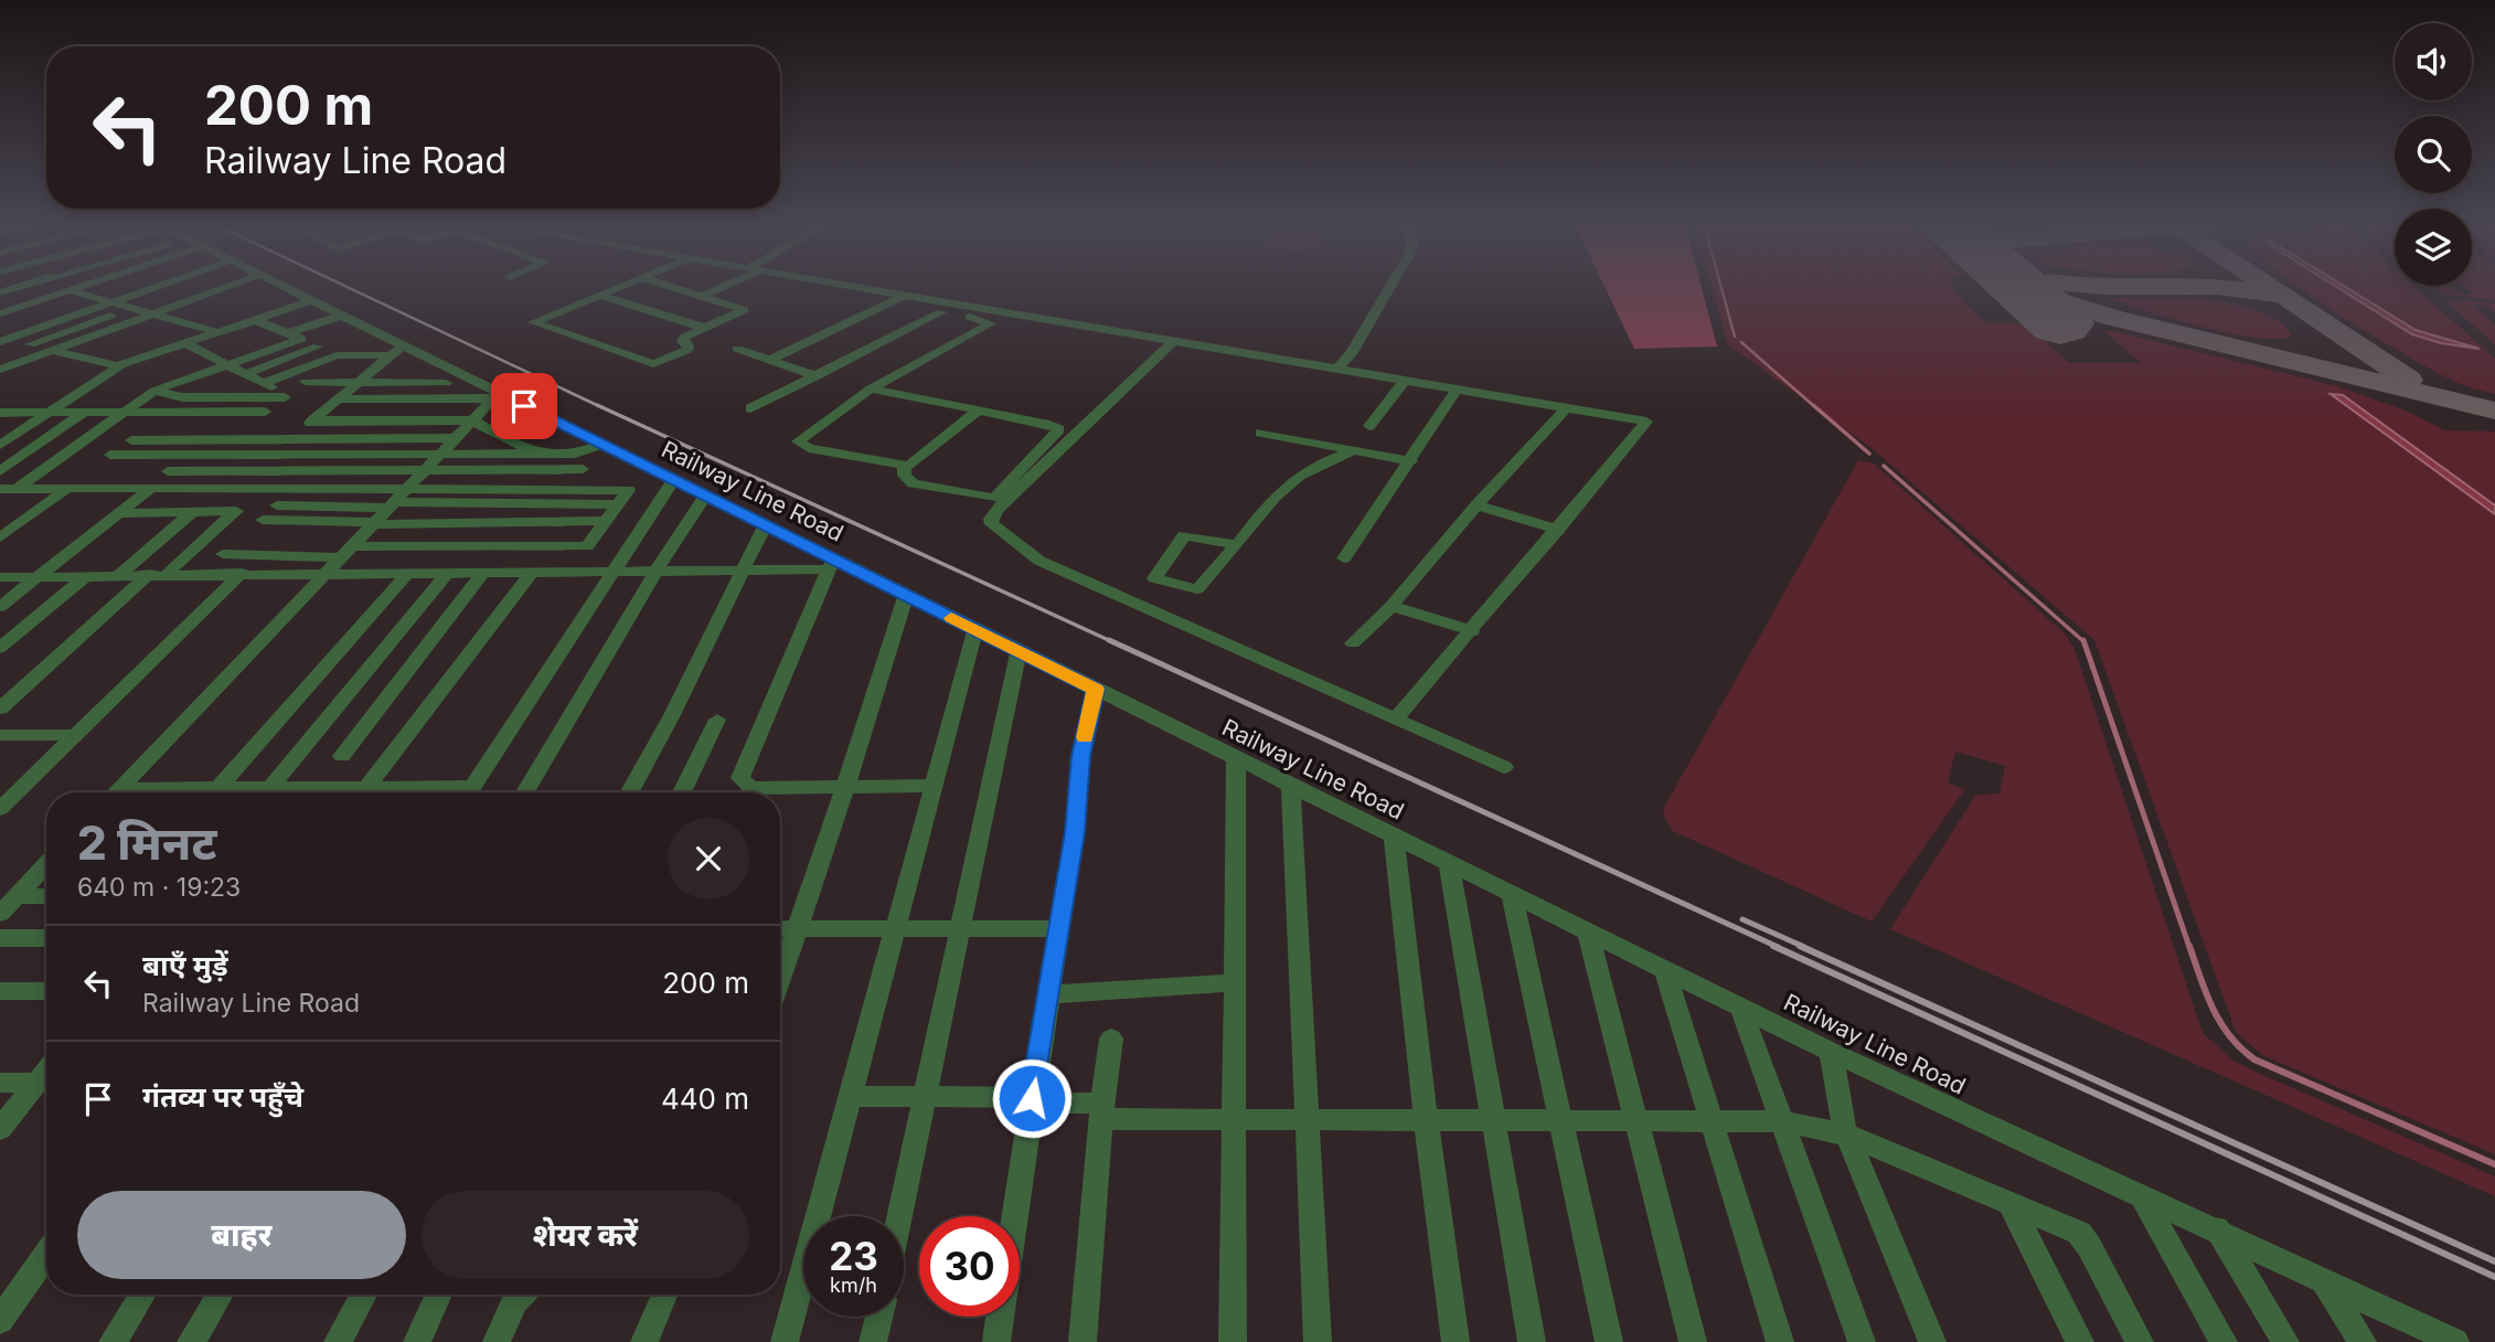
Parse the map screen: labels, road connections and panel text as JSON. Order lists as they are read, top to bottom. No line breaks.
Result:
{"streets":{"street":["Railway Line Road"]},"page":{"turn":["200 m","Railway Line Road"],"heading":["2 मिनट","640 m · 19:23"],"list":[{"name":"बाएँ मुड़ें","note":"Railway Line Road","value":"200 m"},{"name":"गंतव्य पर पहुँचे","value":"440 m"}],"buttons":["बाहर","शेयर करें"],"speed":"23 km/h","limit":"30"}}
